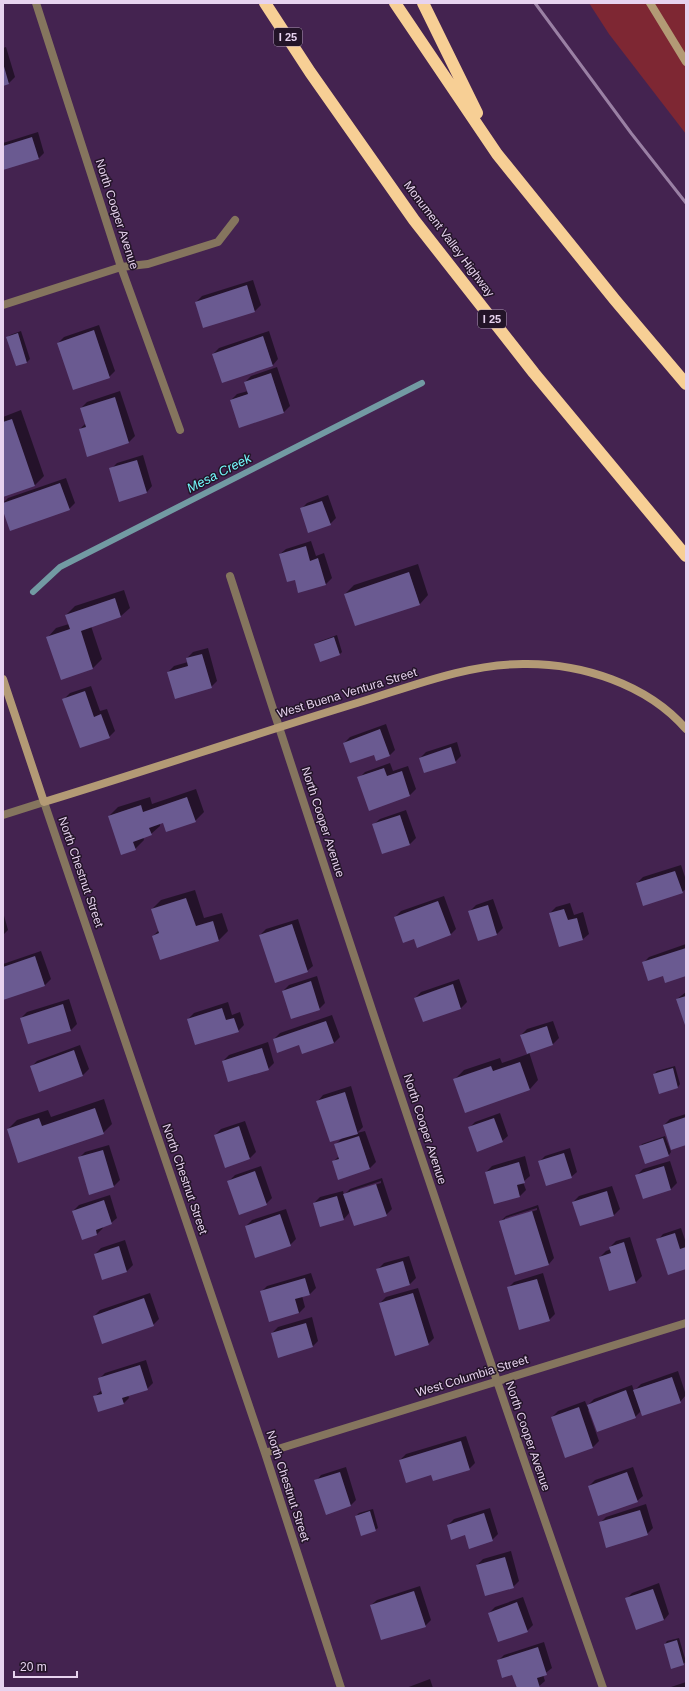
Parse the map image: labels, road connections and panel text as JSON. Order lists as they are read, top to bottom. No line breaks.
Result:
{"streets":{"highway":["I 25","Monument Valley Highway"],"main road":["West Buena Ventura Street","North Chestnut Street"],"street":["North Cooper Avenue","West Columbia Street"]},"crossings":[["North Cooper Avenue","West Buena Ventura Street"],["North Cooper Avenue","West Columbia Street"],["West Buena Ventura Street","North Chestnut Street"],["North Chestnut Street","West Columbia Street"]],"water":["Mesa Creek"],"scale_bar":"20 m"}
